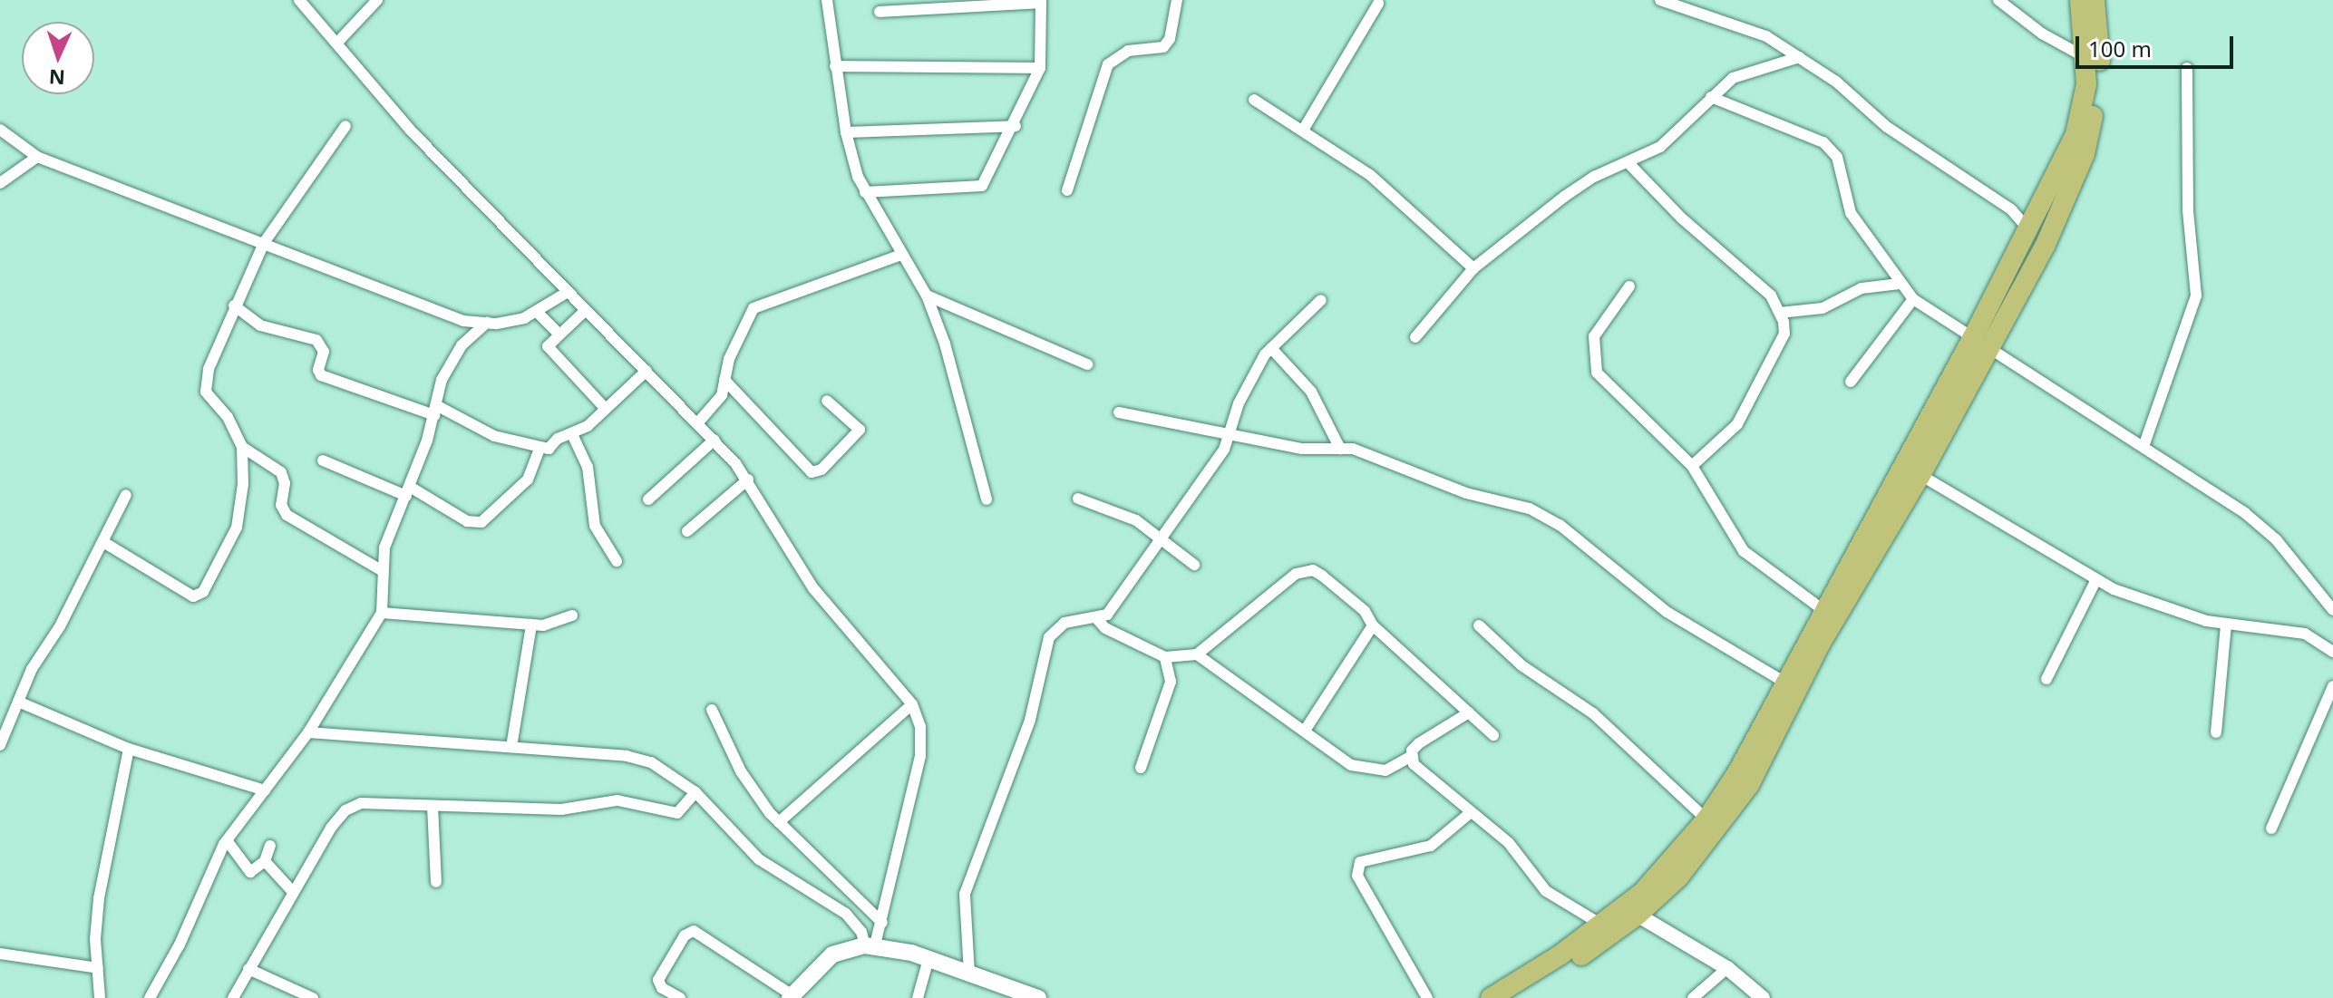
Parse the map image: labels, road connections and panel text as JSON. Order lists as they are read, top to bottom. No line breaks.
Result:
{"scale_bar":"100 m","north":"bottom"}
